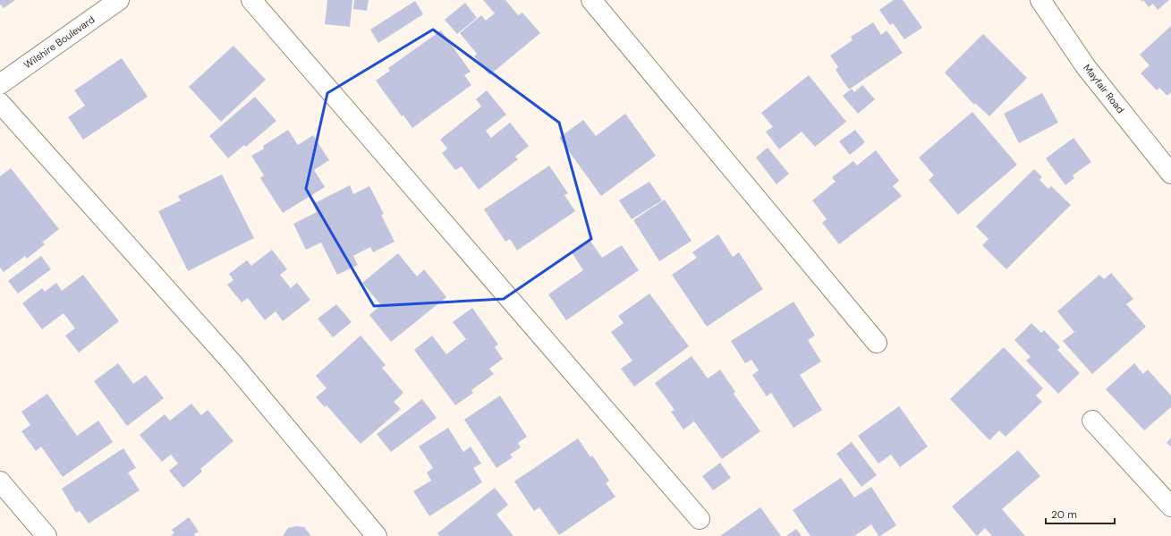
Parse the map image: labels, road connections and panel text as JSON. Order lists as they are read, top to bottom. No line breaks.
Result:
{"streets":{"street":["Wilshire Boulevard","Mayfair Road"]},"scale_bar":"20 m"}
